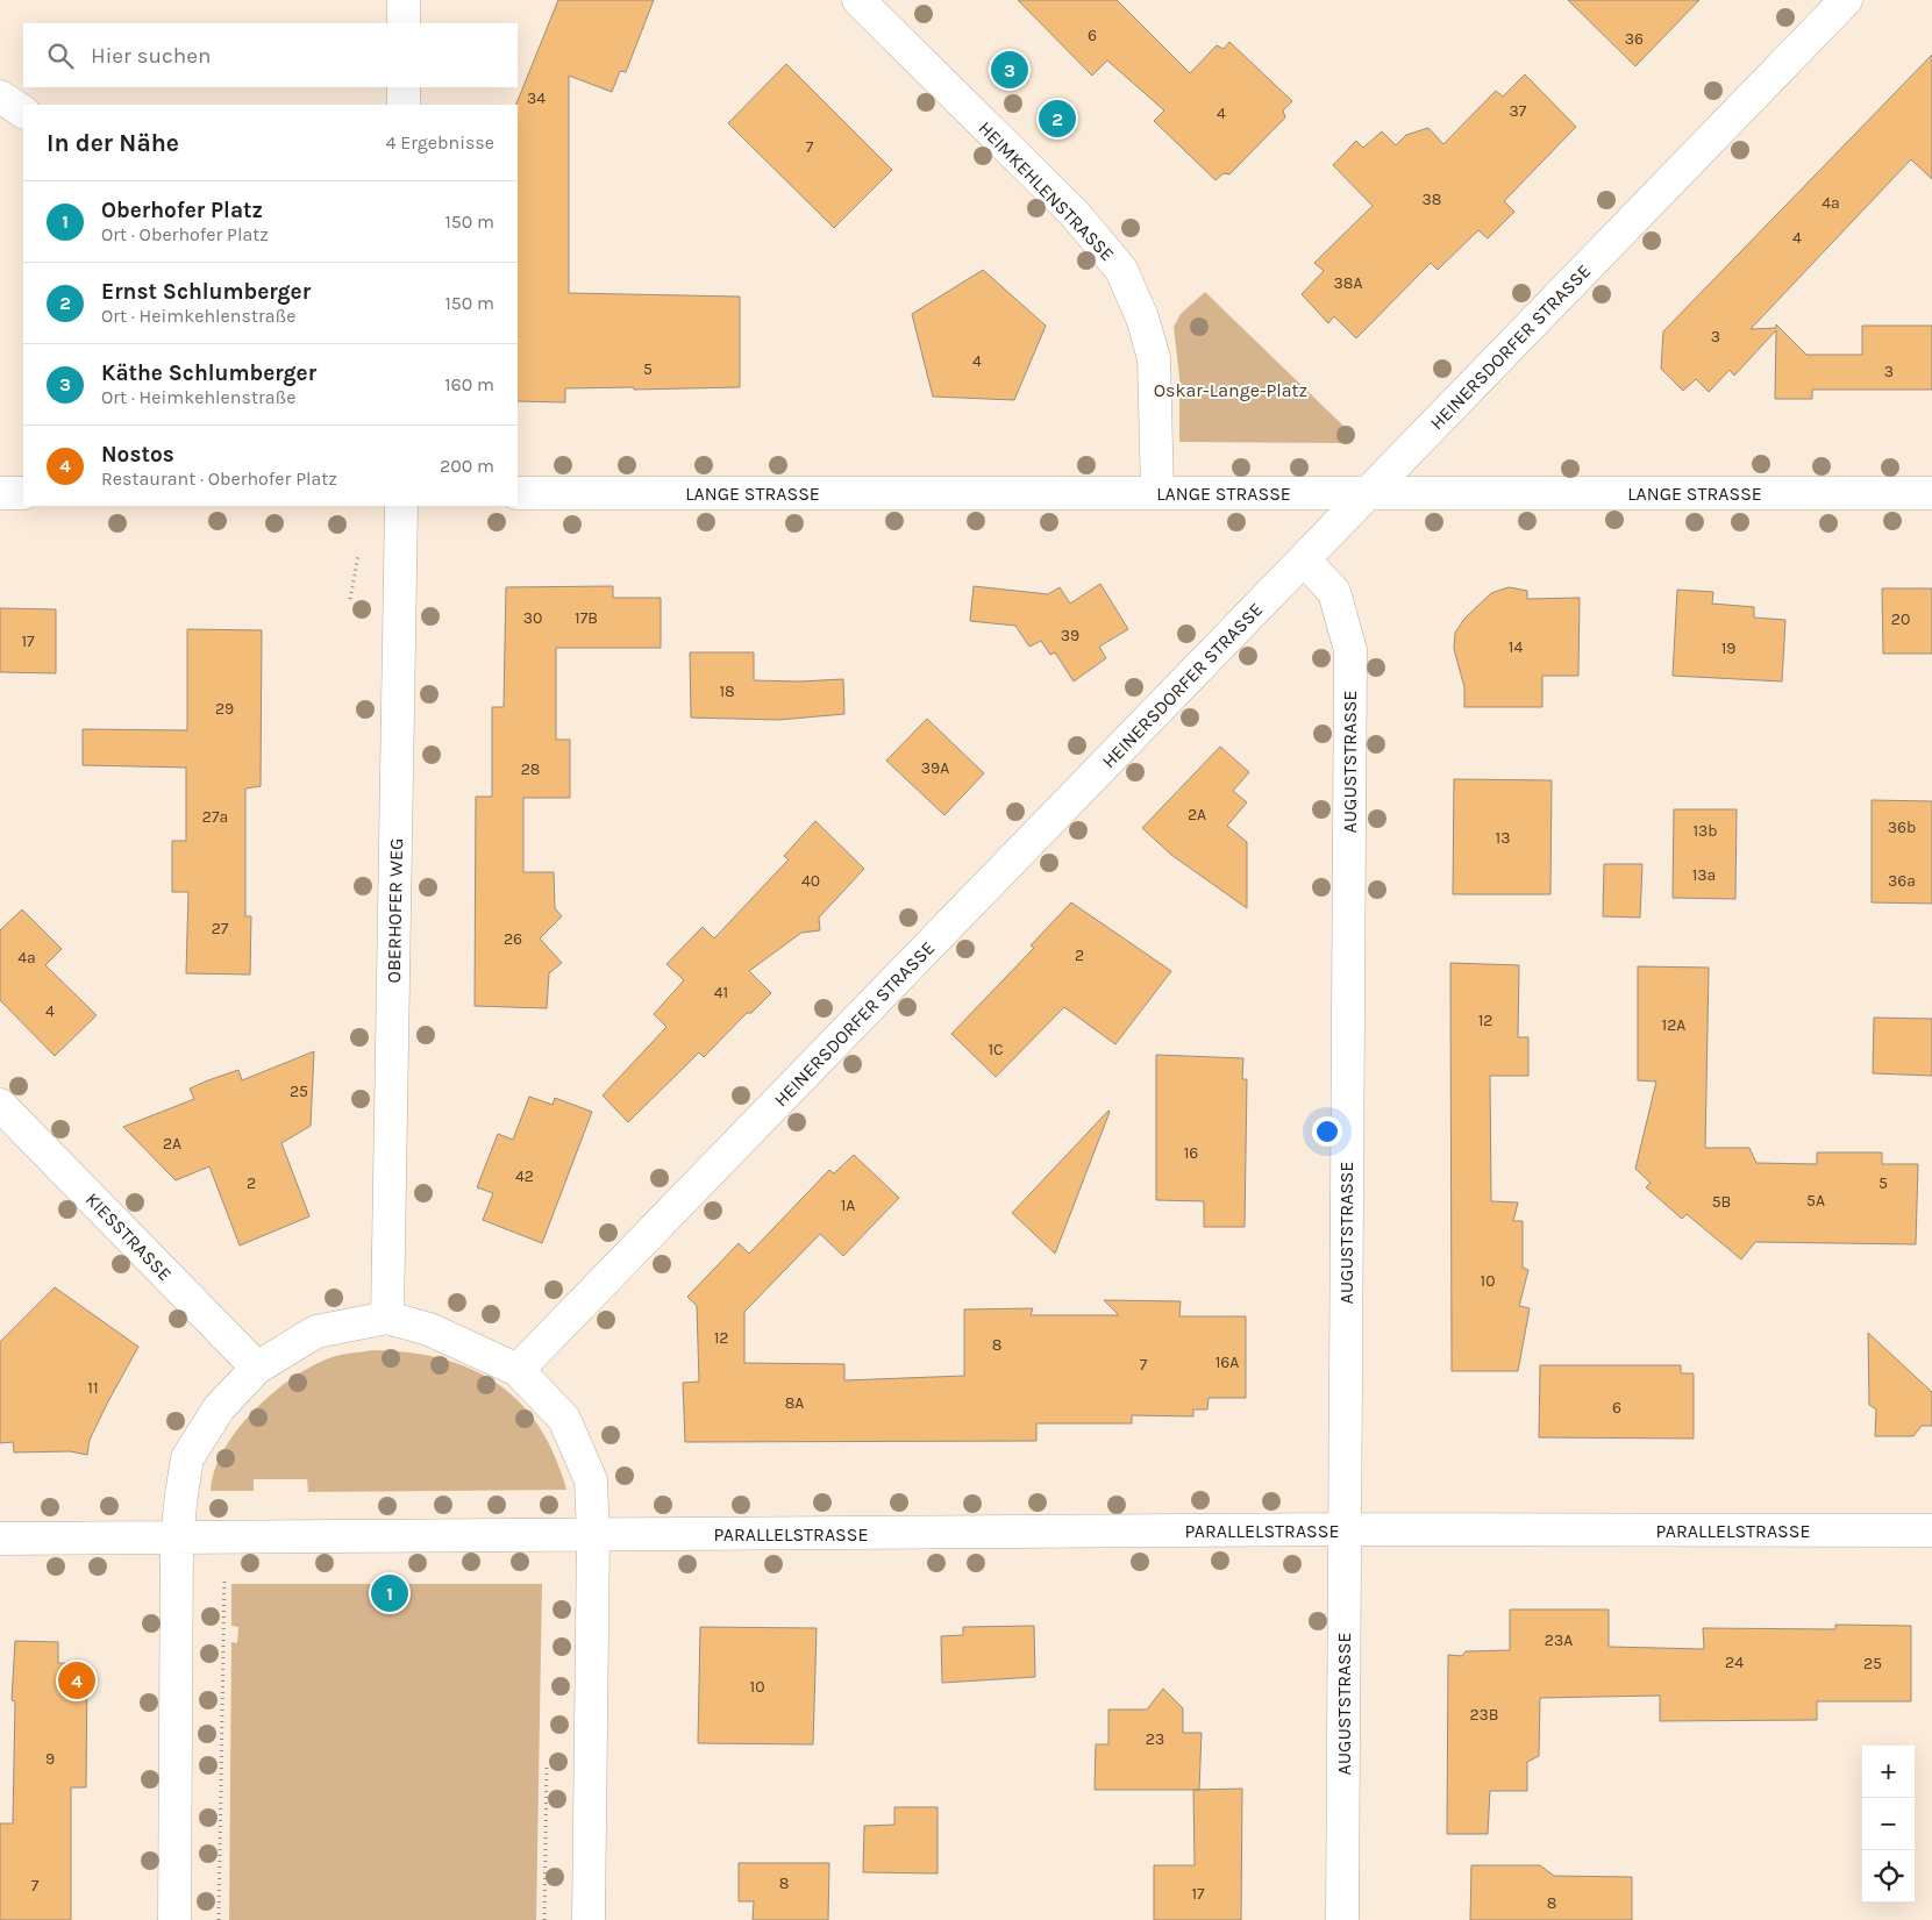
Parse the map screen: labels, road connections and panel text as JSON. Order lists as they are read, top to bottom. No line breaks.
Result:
{"streets":{"street":["HEIMKEHLENSTRASSE","HEINERSDORFER STRASSE","LANGE STRASSE","AUGUSTSTRASSE","OBERHOFER WEG","KIESSTRASSE","PARALLELSTRASSE"]},"crossings":[["HEIMKEHLENSTRASSE","LANGE STRASSE"],["HEINERSDORFER STRASSE","LANGE STRASSE"],["HEINERSDORFER STRASSE","AUGUSTSTRASSE"],["AUGUSTSTRASSE","PARALLELSTRASSE"]],"parks":["Oskar-Lange-Platz"],"house_numbers":["6","36","34","37","4","7","38","4a","4","38A","3","4","5","3","30","17B","20","39","17","14","19","18","29","39A","28","2A","27a","36b","13b","13","13a","40","36a","27","26","2","4a","41","4","12","12A","1C","25","2A","16","42","2","5","5A","5B","1A","10","12","8","16A","7","11","8A","6","23A","24","25","10","23B","23","9","8","7","17","8"],"page":{"search":"Hier suchen","pins":["3","2","1","4"],"heading":["In der Nähe","4 Ergebnisse"],"list":[{"mark":"1","name":"Oberhofer Platz","note":"Ort · Oberhofer Platz","value":"150 m"},{"mark":"2","name":"Ernst Schlumberger","note":"Ort · Heimkehlenstraße","value":"150 m"},{"mark":"3","name":"Käthe Schlumberger","note":"Ort · Heimkehlenstraße","value":"160 m"},{"mark":"4","name":"Nostos","note":"Restaurant · Oberhofer Platz","value":"200 m"}],"map_buttons":["+","−"]}}
